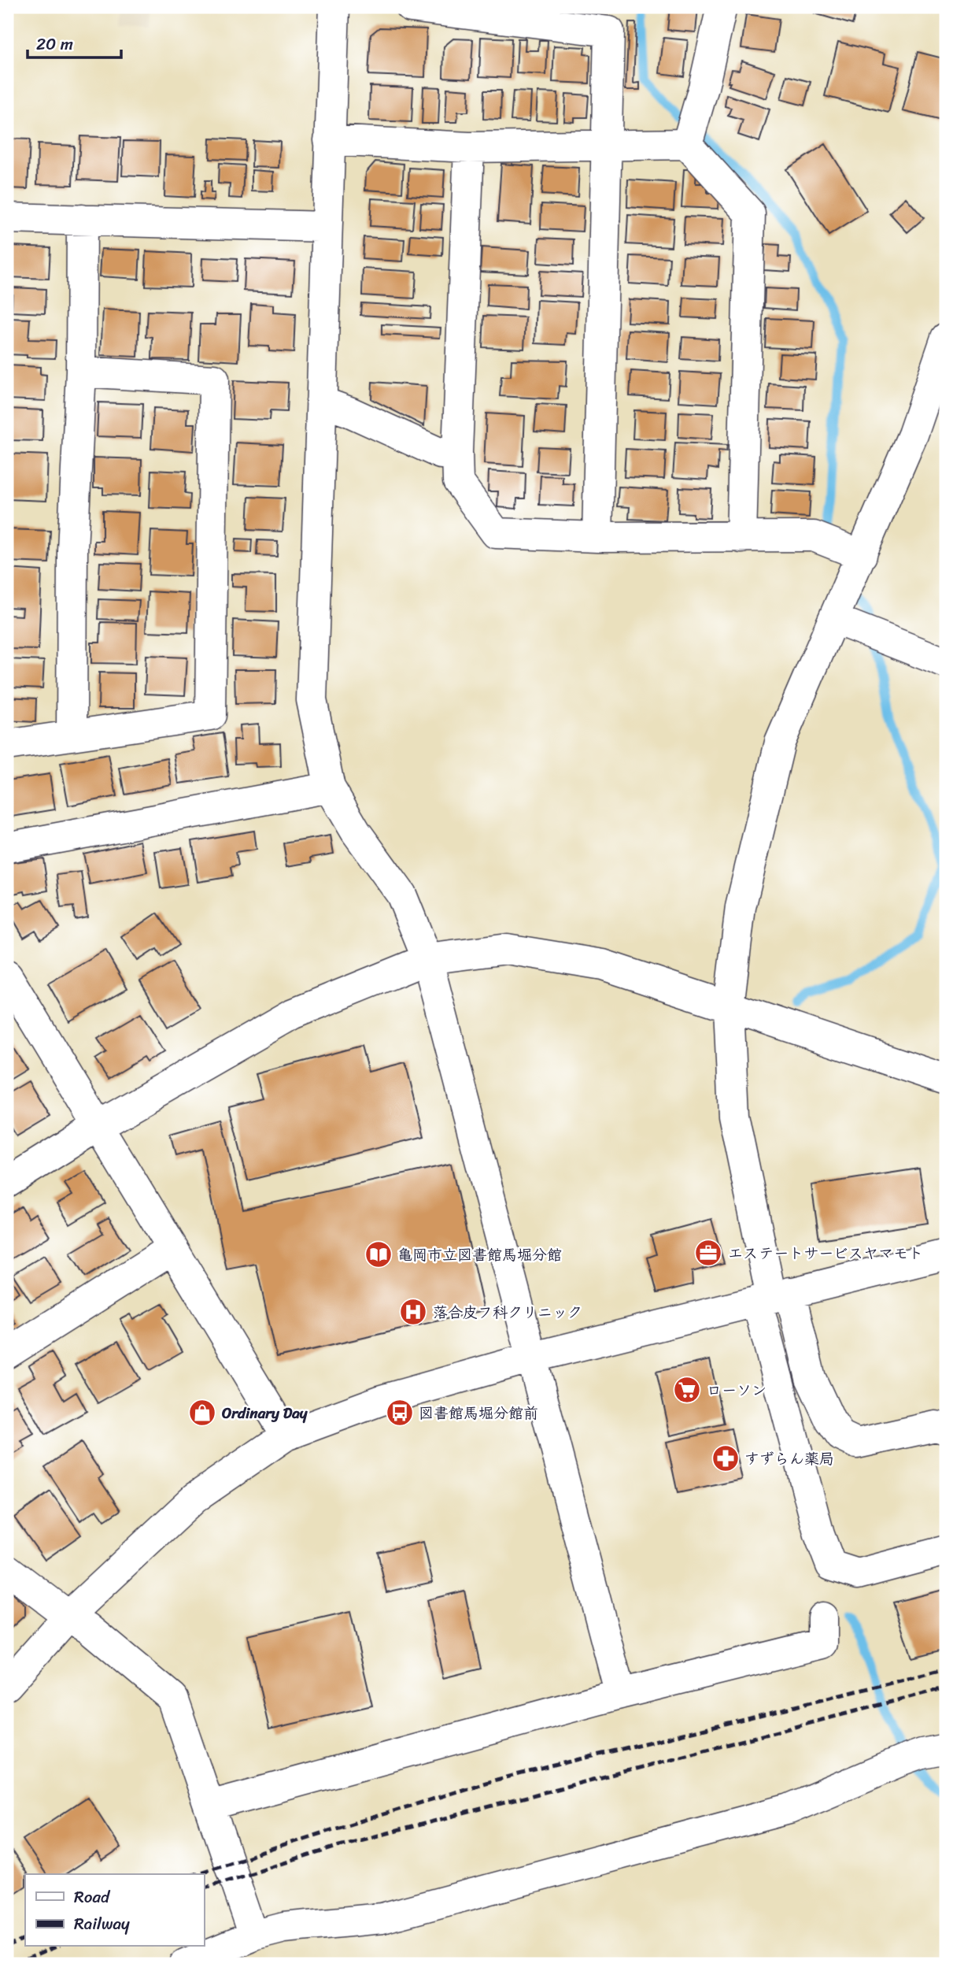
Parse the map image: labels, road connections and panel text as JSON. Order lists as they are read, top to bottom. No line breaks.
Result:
{"places":{"office":["エステートサービスヤマモト"],"library":["亀岡市立図書館馬堀分館"],"hospital":["落合皮フ科クリニック"],"supermarket":["ローソン"],"shop":["Ordinary Day"],"bus stop":["図書館馬堀分館前"],"pharmacy":["すずらん薬局"]},"legend":["Road","Railway"],"scale_bar":"20 m"}
